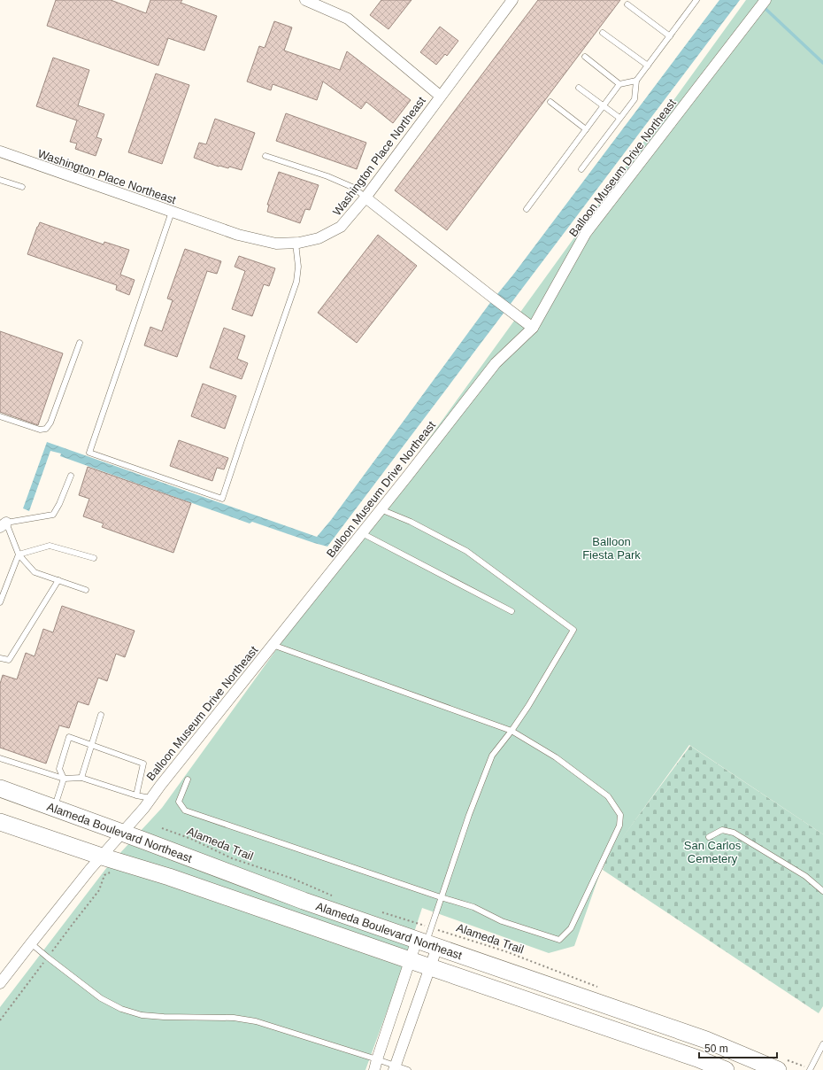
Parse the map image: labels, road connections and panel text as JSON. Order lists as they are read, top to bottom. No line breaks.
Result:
{"streets":{"main road":["Alameda Boulevard Northeast"],"street":["Washington Place Northeast","Balloon Museum Drive Northeast"],"path":["Alameda Trail"]},"crossings":[["Balloon Museum Drive Northeast","Alameda Boulevard Northeast"],["Alameda Boulevard Northeast","Alameda Trail"]],"parks":["Balloon Fiesta Park","San Carlos Cemetery"],"scale_bar":"50 m"}
